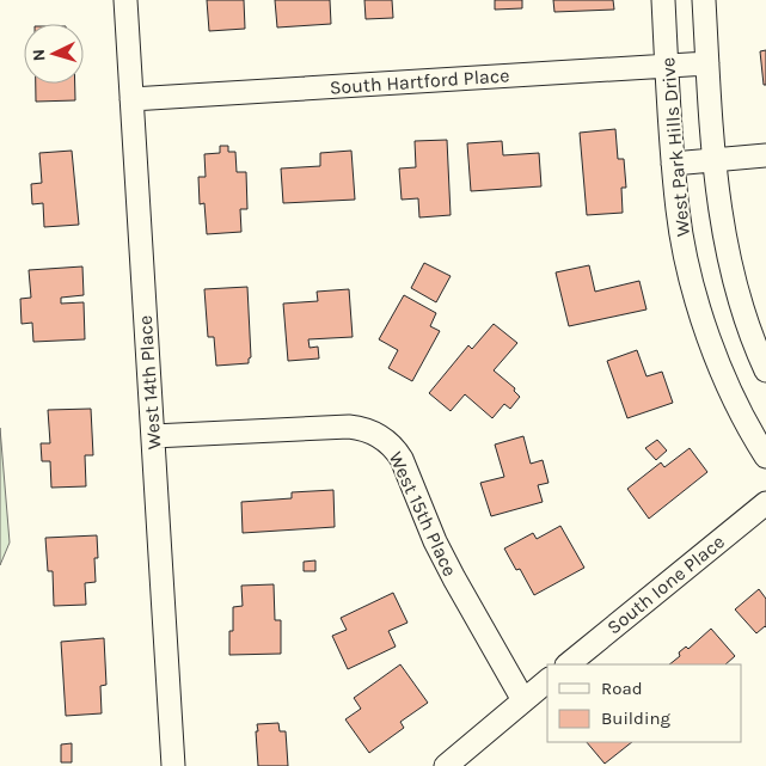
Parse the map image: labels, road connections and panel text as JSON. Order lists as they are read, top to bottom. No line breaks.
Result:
{"streets":{"street":["South Hartford Place","West Park Hills Drive","West 14th Place","West 15th Place","South Ione Place"]},"crossings":[["South Hartford Place","West Park Hills Drive"],["South Hartford Place","West 14th Place"],["West 14th Place","West 15th Place"]],"legend":["Road","Building"],"north":"left"}
